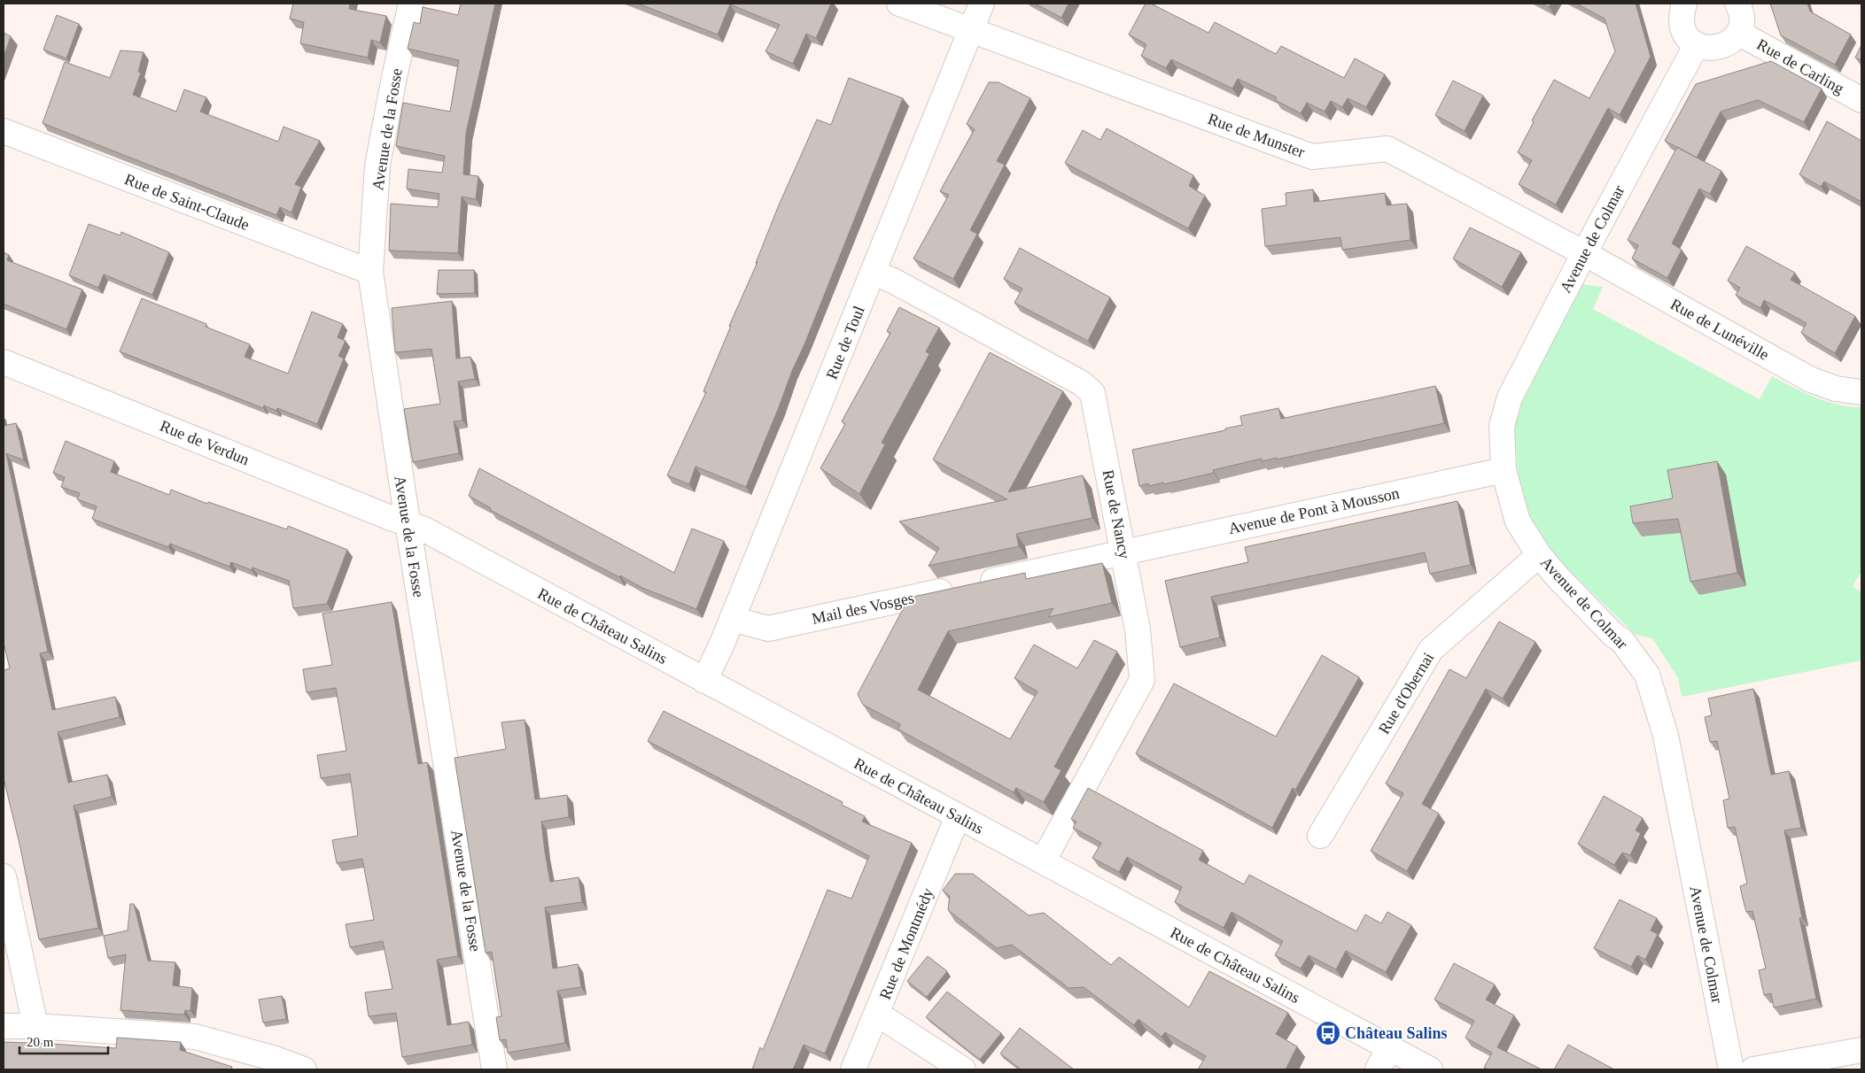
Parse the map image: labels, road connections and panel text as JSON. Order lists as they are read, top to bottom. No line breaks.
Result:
{"streets":{"street":["Rue de Carling","Avenue de la Fosse","Rue de Munster","Rue de Saint-Claude","Avenue de Colmar","Rue de Lunéville","Rue de Toul","Rue de Verdun","Avenue de Pont à Mousson","Rue de Nancy","Mail des Vosges","Rue de Château Salins","Rue d'Obernai","Rue de Montmédy"]},"crossings":[["Avenue de la Fosse","Rue de Saint-Claude"],["Avenue de la Fosse","Rue de Verdun"],["Avenue de la Fosse","Rue de Château Salins"],["Rue de Munster","Avenue de Colmar"],["Rue de Munster","Rue de Lunéville"],["Rue de Munster","Rue de Toul"],["Avenue de Colmar","Rue de Lunéville"],["Avenue de Colmar","Avenue de Pont à Mousson"],["Avenue de Colmar","Rue d'Obernai"],["Rue de Toul","Rue de Nancy"],["Rue de Toul","Mail des Vosges"],["Rue de Toul","Rue de Château Salins"],["Rue de Verdun","Rue de Château Salins"],["Avenue de Pont à Mousson","Rue de Nancy"],["Avenue de Pont à Mousson","Mail des Vosges"],["Rue de Nancy","Mail des Vosges"],["Rue de Nancy","Rue de Château Salins"],["Rue de Château Salins","Rue de Montmédy"]],"places":{"bus stop":["Château Salins"]},"scale_bar":"20 m"}
